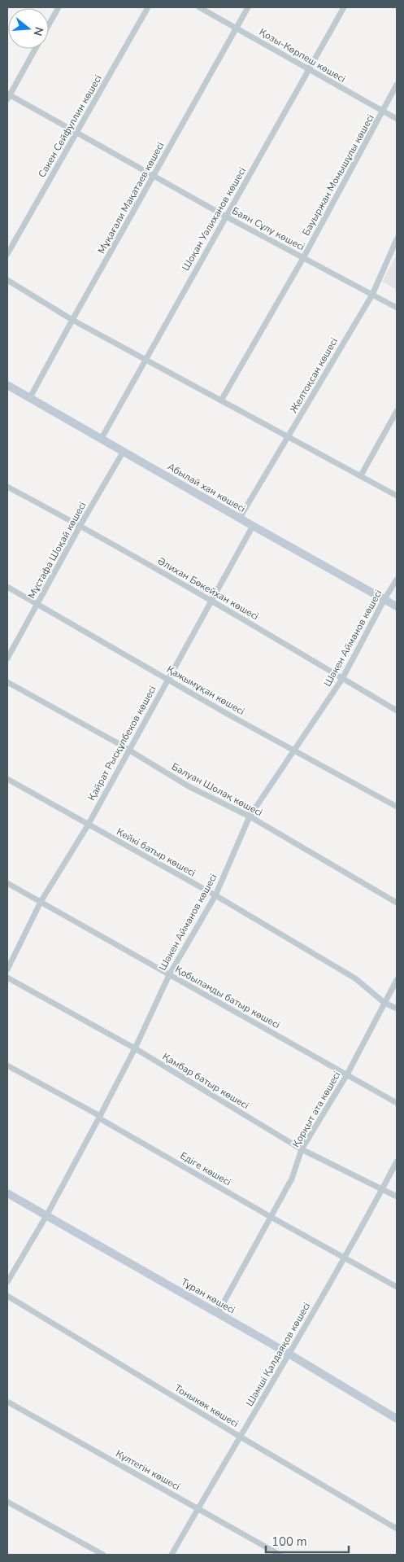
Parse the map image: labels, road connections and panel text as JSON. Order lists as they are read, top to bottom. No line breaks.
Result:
{"streets":{"street":["Қозы-Көрпеш көшесі","Сәкен Сейфуллин көшесі","Бауыржан Момышұлы көшесі","Мұқағали Мақатаев көшесі","Шоқан Уәлиханов көшесі","Баян Сұлу көшесі","Желтоқсан көшесі","Абылай хан көшесі","Мұстафа Шоқай көшесі","Әлихан Бөкейхан көшесі","Шәкен Айманов көшесі","Қажымұқан көшесі","Қайрат Рысқұлбеков көшесі","Балуан Шолақ көшесі","Кейкі батыр көшесі","Қобыланды батыр көшесі","Қамбар батыр көшесі","Қорқыт ата көшесі","Едіге көшесі","Тұран көшесі","Шәмші Қалдаяқов көшесі","Тоныкөк көшесі","Күлтегін көшесі"]},"crossings":[["Қозы-Көрпеш көшесі","Бауыржан Момышұлы көшесі"],["Қозы-Көрпеш көшесі","Мұқағали Мақатаев көшесі"],["Қозы-Көрпеш көшесі","Шоқан Уәлиханов көшесі"],["Сәкен Сейфуллин көшесі","Баян Сұлу көшесі"],["Бауыржан Момышұлы көшесі","Баян Сұлу көшесі"],["Мұқағали Мақатаев көшесі","Баян Сұлу көшесі"],["Мұқағали Мақатаев көшесі","Абылай хан көшесі"],["Шоқан Уәлиханов көшесі","Баян Сұлу көшесі"],["Шоқан Уәлиханов көшесі","Абылай хан көшесі"],["Баян Сұлу көшесі","Желтоқсан көшесі"],["Желтоқсан көшесі","Абылай хан көшесі"],["Абылай хан көшесі","Мұстафа Шоқай көшесі"],["Абылай хан көшесі","Шәкен Айманов көшесі"],["Абылай хан көшесі","Қайрат Рысқұлбеков көшесі"],["Мұстафа Шоқай көшесі","Әлихан Бөкейхан көшесі"],["Мұстафа Шоқай көшесі","Қажымұқан көшесі"],["Әлихан Бөкейхан көшесі","Шәкен Айманов көшесі"],["Әлихан Бөкейхан көшесі","Қайрат Рысқұлбеков көшесі"],["Шәкен Айманов көшесі","Қажымұқан көшесі"],["Шәкен Айманов көшесі","Балуан Шолақ көшесі"],["Шәкен Айманов көшесі","Кейкі батыр көшесі"],["Шәкен Айманов көшесі","Қобыланды батыр көшесі"],["Шәкен Айманов көшесі","Қамбар батыр көшесі"],["Шәкен Айманов көшесі","Едіге көшесі"],["Шәкен Айманов көшесі","Тұран көшесі"],["Қажымұқан көшесі","Қайрат Рысқұлбеков көшесі"],["Қайрат Рысқұлбеков көшесі","Балуан Шолақ көшесі"],["Қайрат Рысқұлбеков көшесі","Кейкі батыр көшесі"],["Қайрат Рысқұлбеков көшесі","Қобыланды батыр көшесі"],["Кейкі батыр көшесі","Қорқыт ата көшесі"],["Қобыланды батыр көшесі","Қорқыт ата көшесі"],["Қамбар батыр көшесі","Қорқыт ата көшесі"],["Қамбар батыр көшесі","Шәмші Қалдаяқов көшесі"],["Қорқыт ата көшесі","Едіге көшесі"],["Қорқыт ата көшесі","Тұран көшесі"],["Едіге көшесі","Шәмші Қалдаяқов көшесі"],["Тұран көшесі","Шәмші Қалдаяқов көшесі"],["Шәмші Қалдаяқов көшесі","Тоныкөк көшесі"],["Шәмші Қалдаяқов көшесі","Күлтегін көшесі"]],"scale_bar":"100 m","north":"right"}
